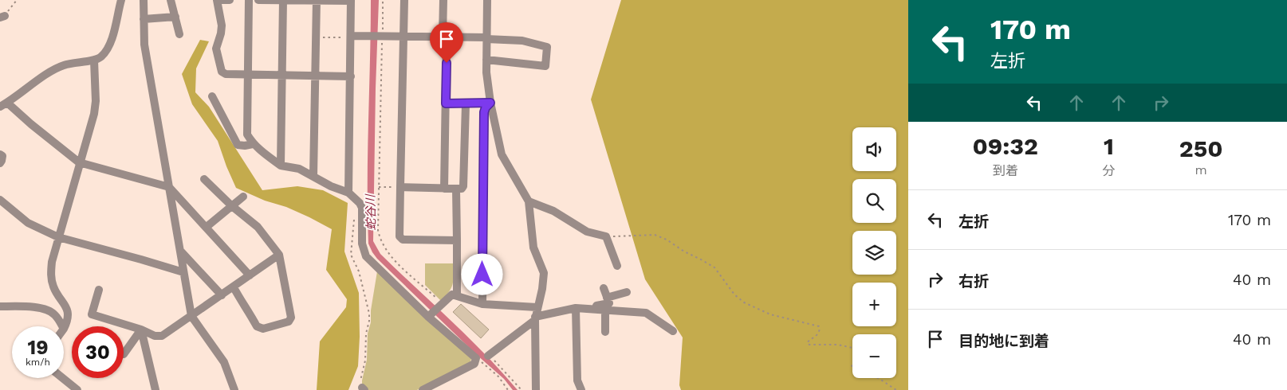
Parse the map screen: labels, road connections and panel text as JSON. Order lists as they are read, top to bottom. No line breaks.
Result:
{"water":["蛇谷川"],"page":{"turn":["170 m","左折"],"eta":["09:32","到着","1","分","250","m"],"map_buttons":["+","−"],"list":[{"name":"左折","value":"170 m"},{"name":"右折","value":"40 m"},{"name":"目的地に到着","value":"40 m"}],"speed":"19 km/h","limit":"30"}}
